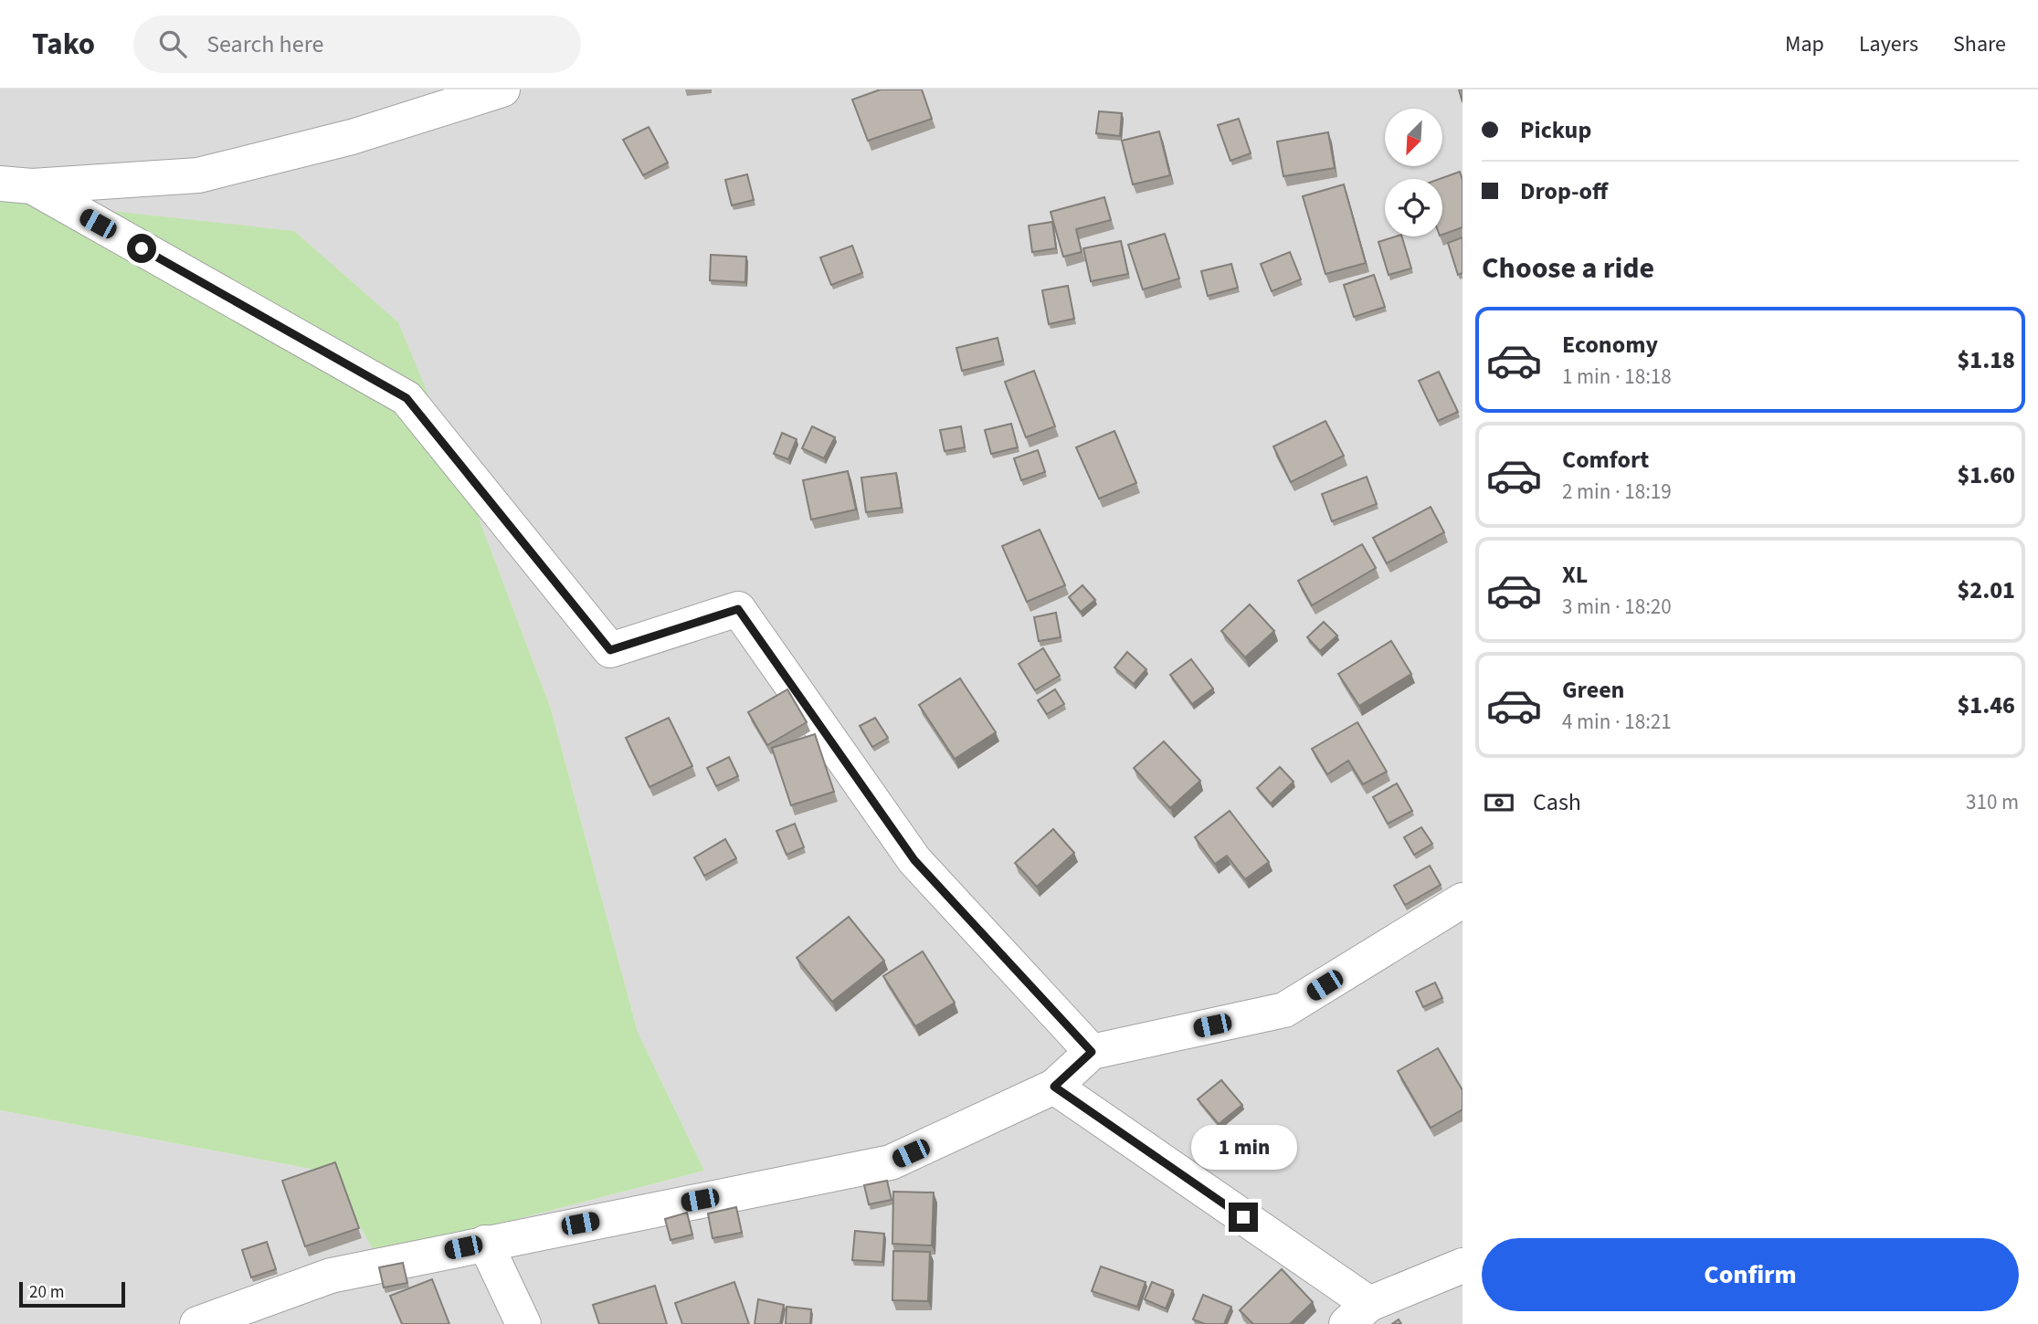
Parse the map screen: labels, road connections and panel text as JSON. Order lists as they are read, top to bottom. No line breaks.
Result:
{"scale_bar":"20 m","north":"bottom left","page":{"header":"Tako","search":"Search here","nav":["Map","Layers","Share"],"banner":["Pickup","Drop-off"],"heading":"Choose a ride","list":[{"name":"Economy","note":"1 min · 18:18","value":"$1.18"},{"name":"Comfort","note":"2 min · 18:19","value":"$1.60"},{"name":"XL","note":"3 min · 18:20","value":"$2.01"},{"name":"Green","note":"4 min · 18:21","value":"$1.46"}],"pay":["Cash","310 m"],"bubble":"1 min","buttons":"Confirm","scale":"20 m"}}
